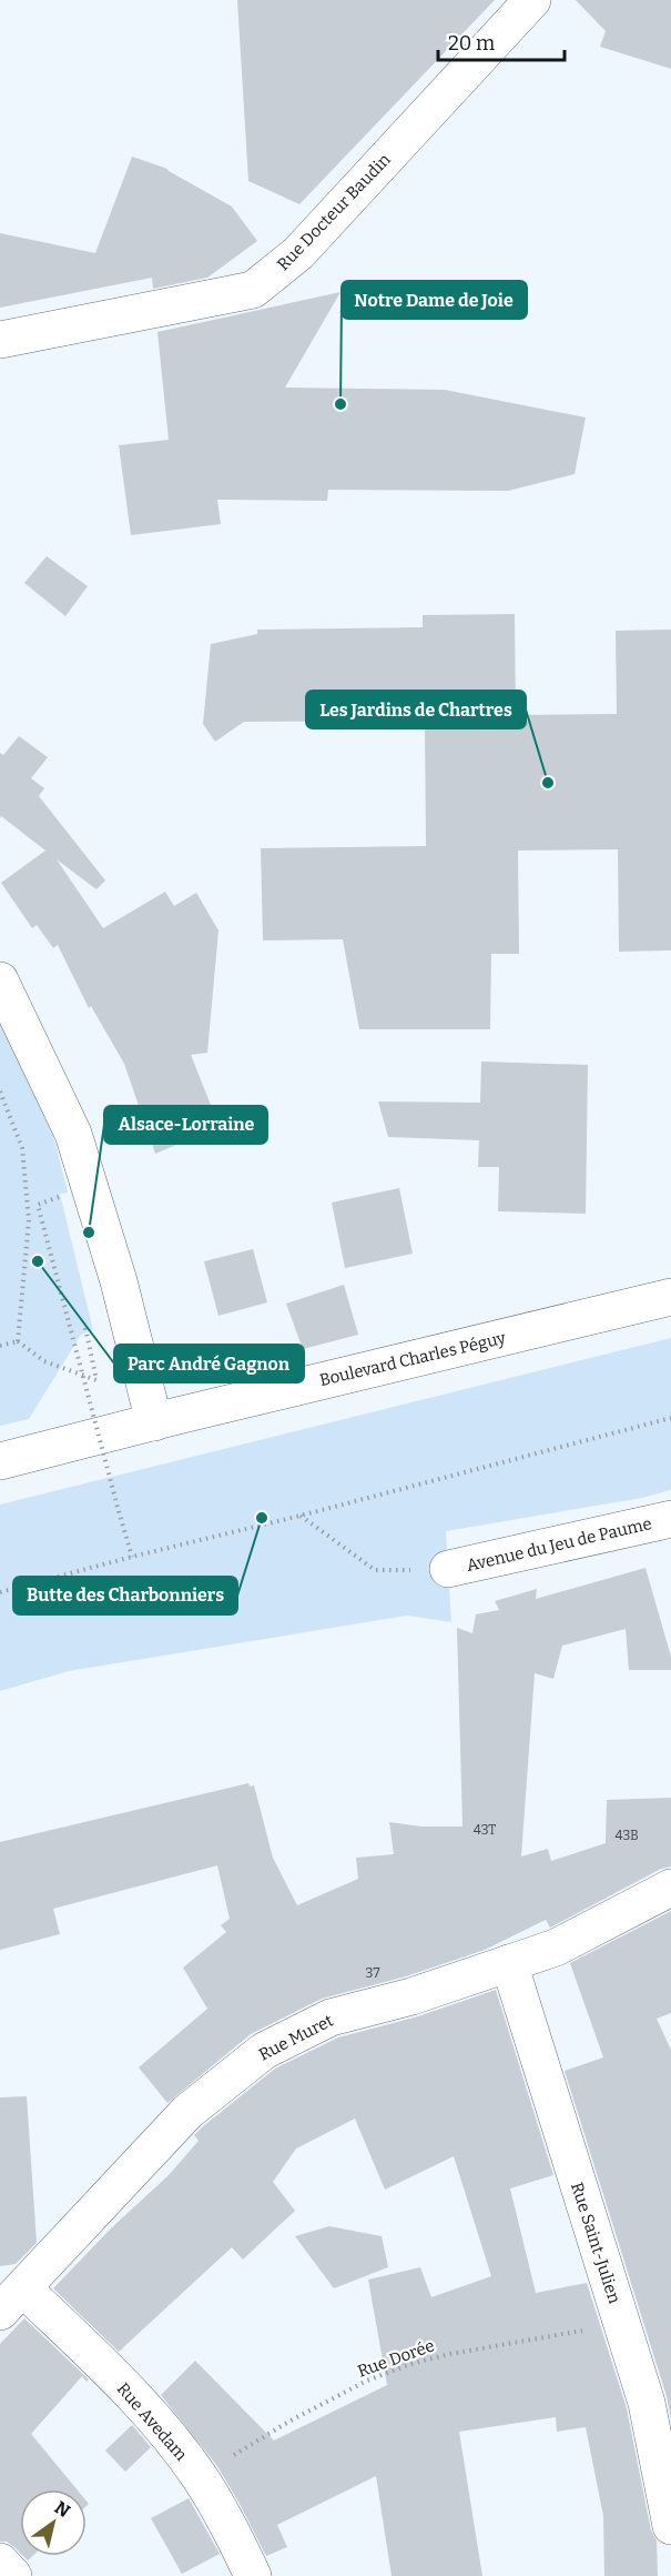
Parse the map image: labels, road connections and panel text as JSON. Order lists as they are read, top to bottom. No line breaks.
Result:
{"streets":{"street":["Rue Docteur Baudin","Boulevard Charles Péguy","Avenue du Jeu de Paume","Rue Muret","Rue Saint-Julien","Rue Avedam"],"path":["Rue Dorée"]},"crossings":[["Rue Muret","Rue Saint-Julien"],["Rue Muret","Rue Avedam"],["Rue Saint-Julien","Rue Dorée"],["Rue Dorée","Rue Avedam"]],"places":["Notre Dame de Joie","Les Jardins de Chartres","Alsace-Lorraine","Parc André Gagnon","Butte des Charbonniers"],"house_numbers":["43T","43B","37"],"scale_bar":"20 m","north":"top right"}
